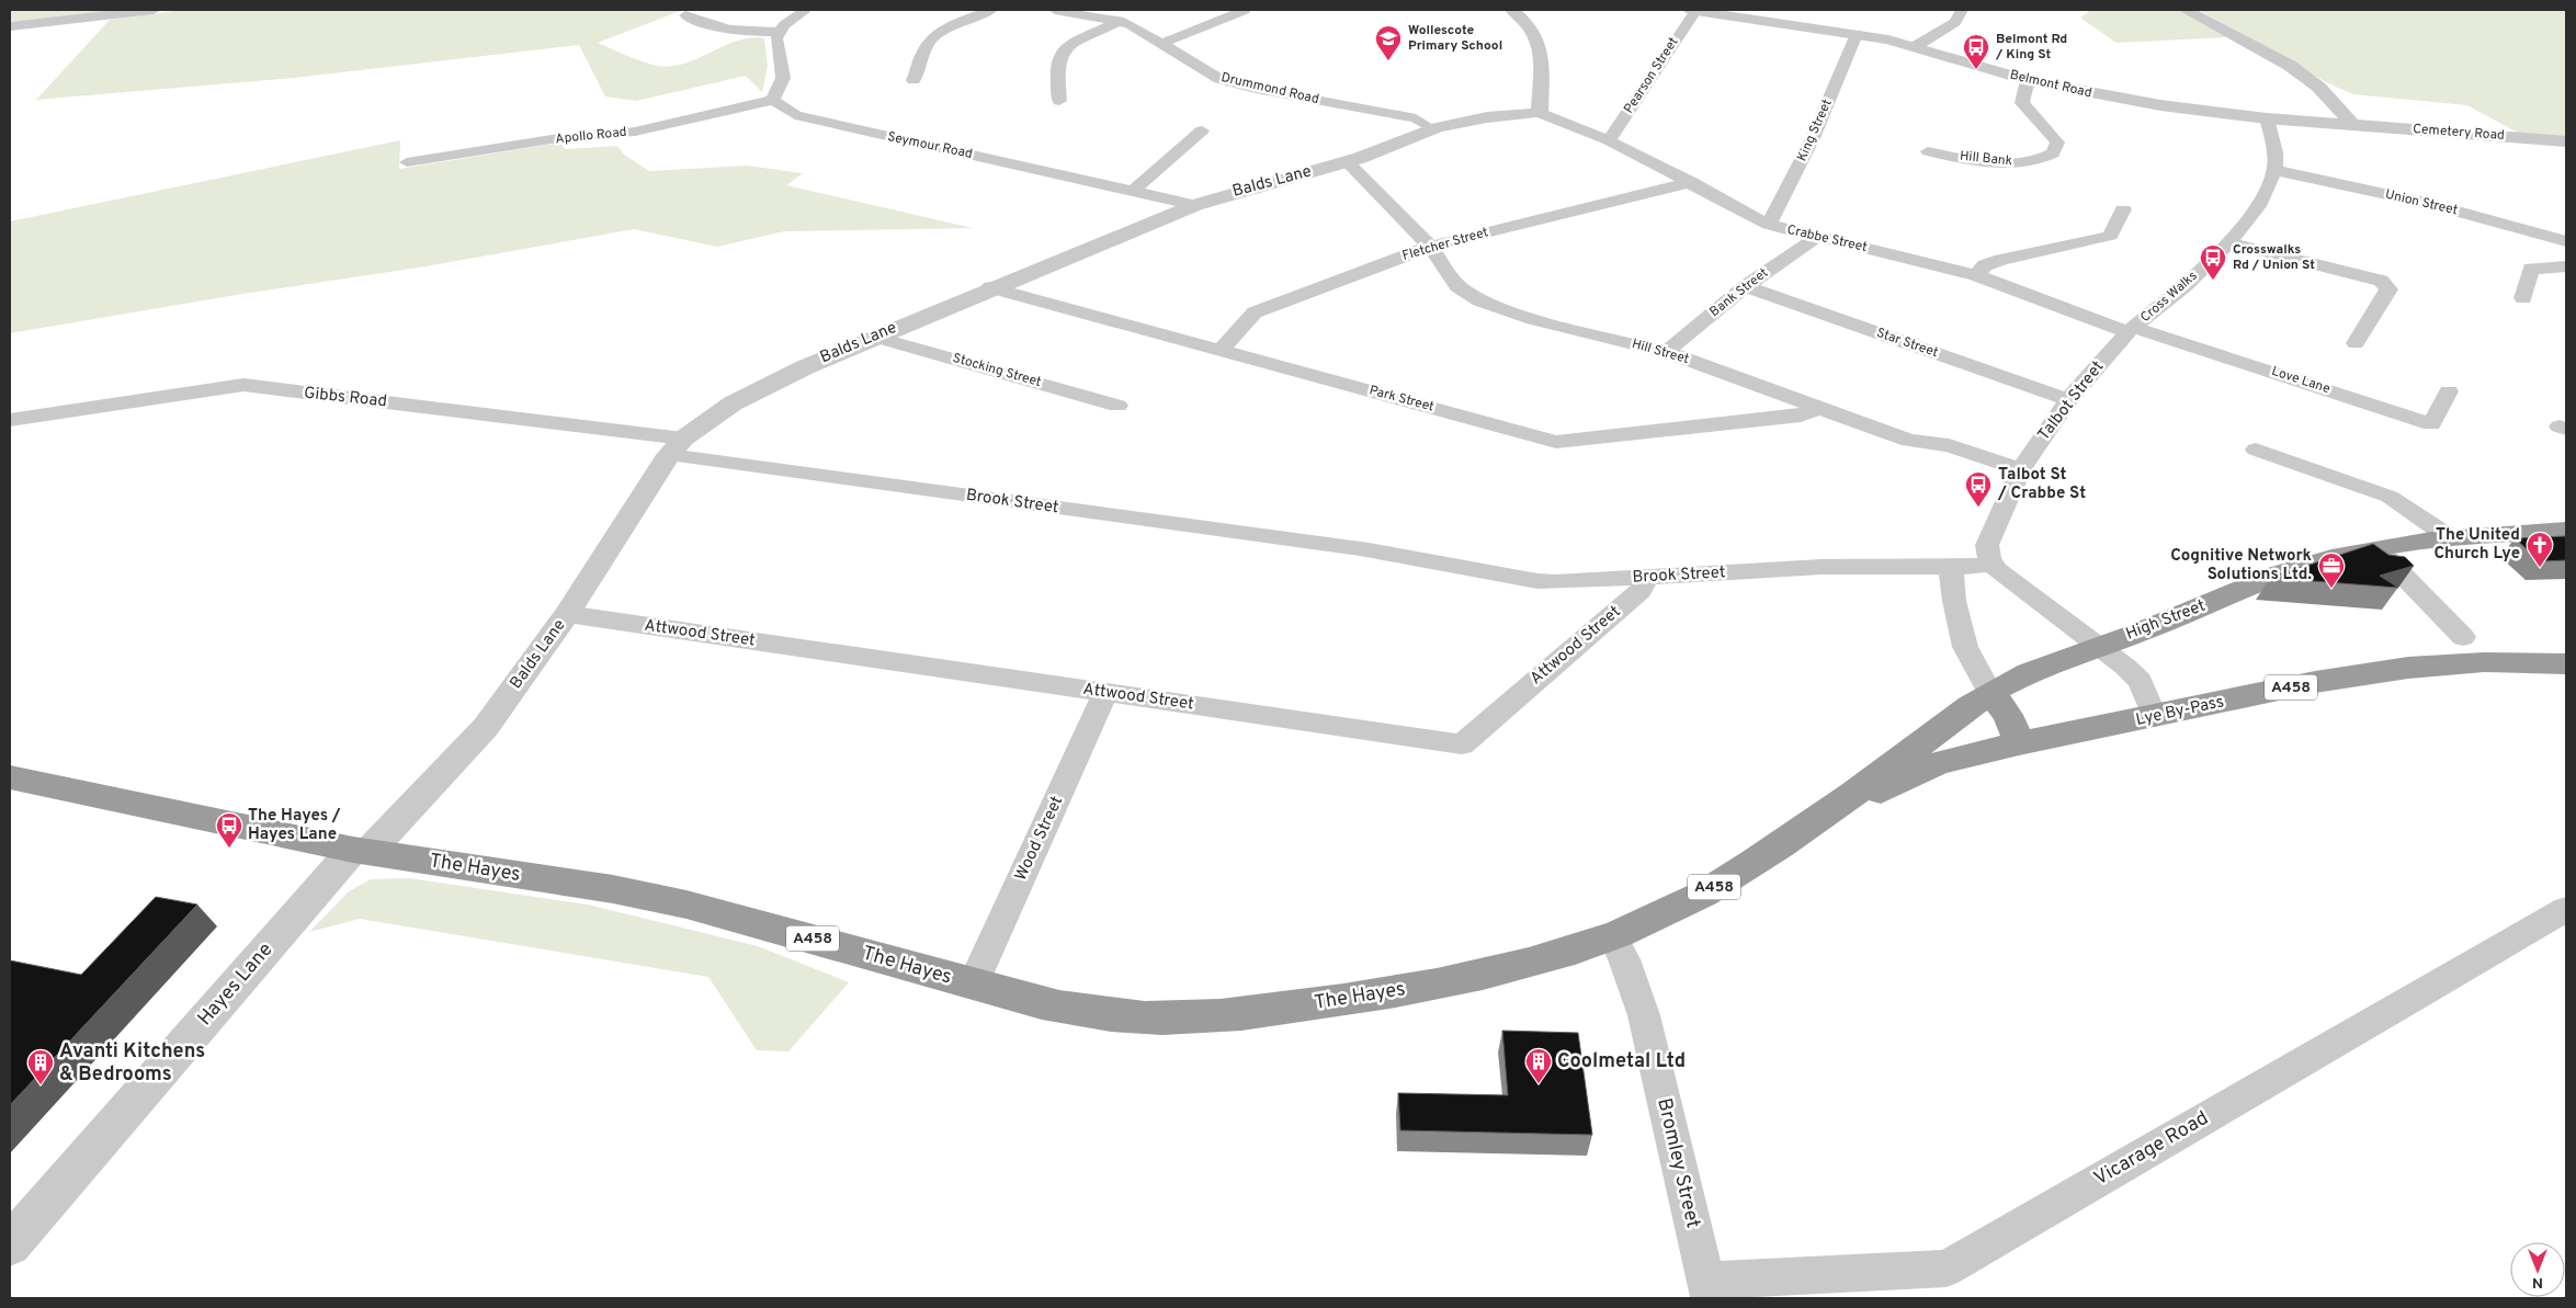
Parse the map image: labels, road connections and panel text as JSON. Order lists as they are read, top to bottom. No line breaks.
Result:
{"streets":{"highway":["High Street","A458","Lye By-Pass","The Hayes"],"street":["Pearson Street","Belmont Road","Drummond Road","King Street","Cemetery Road","Apollo Road","Seymour Road","Hill Bank","Balds Lane","Union Street","Crabbe Street","Fletcher Street","Bank Street","Cross Walks","Star Street","Hill Street","Stocking Street","Love Lane","Gibbs Road","Park Street","Talbot Street","Brook Street","Attwood Street","Wood Street","Hayes Lane","Vicarage Road","Bromley Street"]},"crossings":[["Pearson Street","Belmont Road"],["Pearson Street","Crabbe Street"],["Belmont Road","King Street"],["Belmont Road","Cemetery Road"],["Belmont Road","Hill Bank"],["Belmont Road","Cross Walks"],["Drummond Road","Balds Lane"],["King Street","Crabbe Street"],["Apollo Road","Seymour Road"],["Seymour Road","Balds Lane"],["Balds Lane","Crabbe Street"],["Balds Lane","Hill Street"],["Balds Lane","Stocking Street"],["Balds Lane","Gibbs Road"],["Balds Lane","Park Street"],["Balds Lane","Brook Street"],["Balds Lane","Attwood Street"],["Balds Lane","The Hayes"],["Balds Lane","Hayes Lane"],["Union Street","Cross Walks"],["Crabbe Street","Fletcher Street"],["Crabbe Street","Bank Street"],["Crabbe Street","Cross Walks"],["Crabbe Street","Love Lane"],["Crabbe Street","Talbot Street"],["Fletcher Street","Hill Street"],["Fletcher Street","Park Street"],["Bank Street","Star Street"],["Bank Street","Hill Street"],["Cross Walks","Love Lane"],["Cross Walks","Talbot Street"],["Star Street","Talbot Street"],["Hill Street","Park Street"],["Hill Street","Talbot Street"],["Love Lane","Talbot Street"],["Gibbs Road","Brook Street"],["Talbot Street","Brook Street"],["Brook Street","Attwood Street"],["High Street","A458"],["High Street","Lye By-Pass"],["Attwood Street","Wood Street"],["A458","Lye By-Pass"],["A458","The Hayes"],["A458","Bromley Street"],["Wood Street","The Hayes"],["The Hayes","Hayes Lane"],["The Hayes","Bromley Street"],["Vicarage Road","Bromley Street"]],"places":{"school or university":["Wollescote Primary School"],"bus stop":["Belmont Rd / King St","Crosswalks Rd / Union St","Talbot St / Crabbe St","The Hayes / Hayes Lane"],"church":["The United Church Lye"],"office":["Cognitive Network Solutions Ltd."],"building":["Coolmetal Ltd","Avanti Kitchens & Bedrooms"]},"north":"bottom"}
